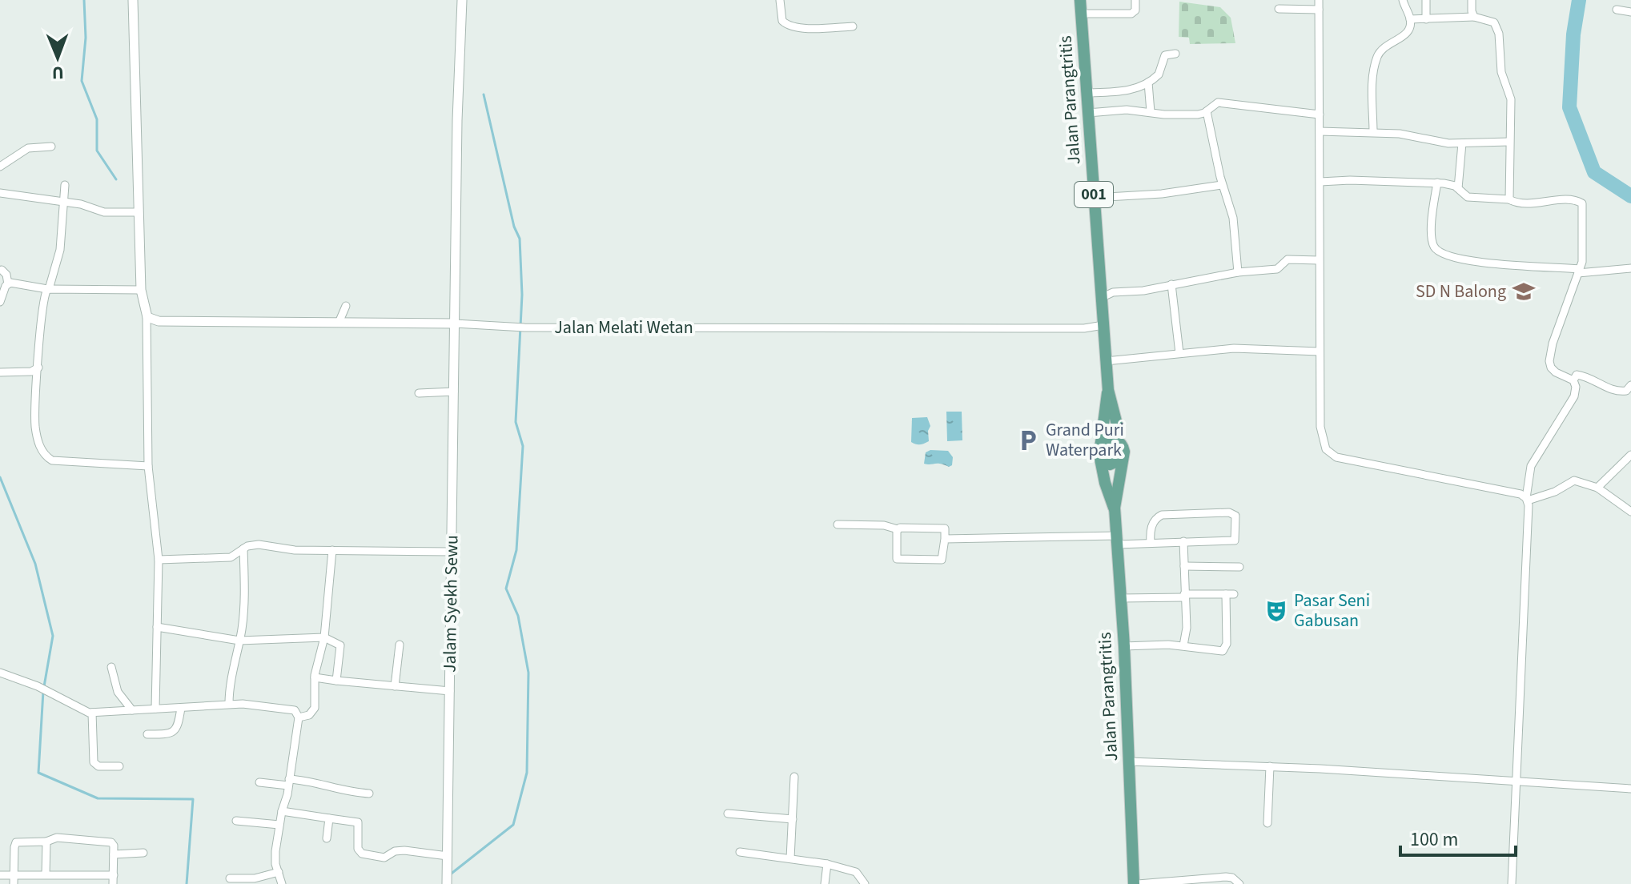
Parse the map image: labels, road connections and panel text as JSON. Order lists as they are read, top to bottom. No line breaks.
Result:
{"streets":{"main road":["Jalan Parangtritis","001"],"street":["Jalan Melati Wetan","Jalam Syekh Sewu"]},"crossings":[["Jalan Parangtritis","001"],["Jalan Parangtritis","Jalan Melati Wetan"],["Jalan Melati Wetan","Jalam Syekh Sewu"]],"places":{"school or university":["SD N Balong"],"parking":["Grand Puri Waterpark"],"theatre":["Pasar Seni Gabusan"]},"scale_bar":"100 m","north":"bottom"}
